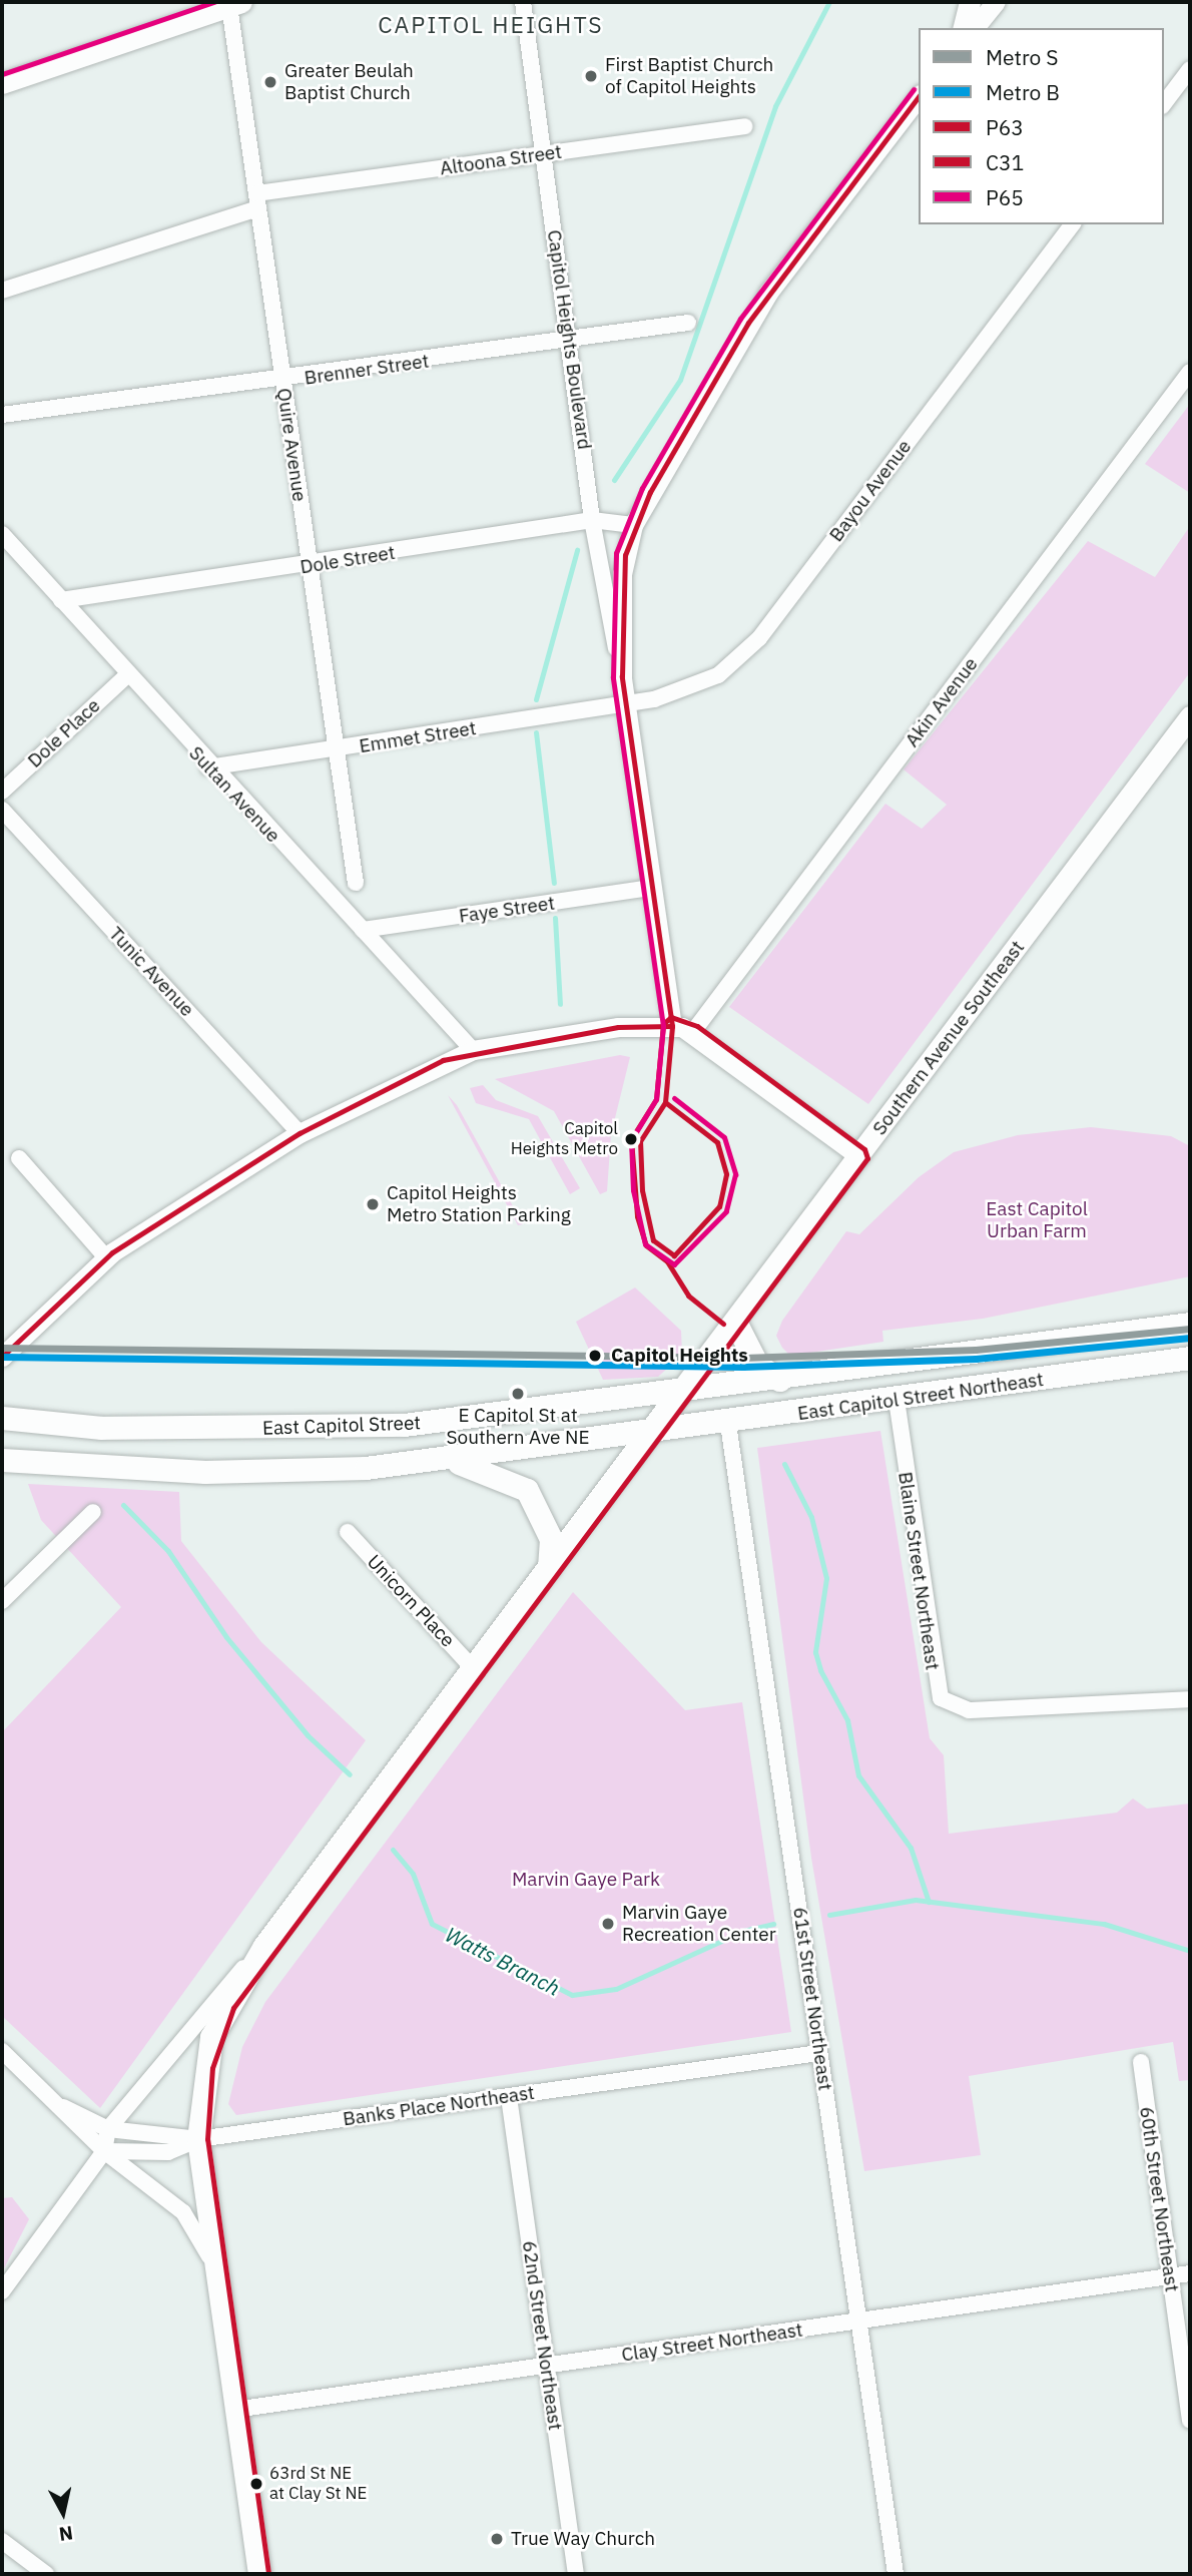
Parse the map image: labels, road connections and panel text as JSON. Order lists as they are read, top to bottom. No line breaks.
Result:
{"streets":{"main road":["Southern Avenue Southeast","East Capitol Street Northeast","East Capitol Street"],"street":["Altoona Street","Capitol Heights Boulevard","Brenner Street","Quire Avenue","Bayou Avenue","Dole Street","Akin Avenue","Dole Place","Emmet Street","Sultan Avenue","Faye Street","Tunic Avenue","Blaine Street Northeast","Unicorn Place","61st Street Northeast","Banks Place Northeast","60th Street Northeast","62nd Street Northeast","Clay Street Northeast"]},"crossings":[["Altoona Street","Capitol Heights Boulevard"],["Altoona Street","Quire Avenue"],["Capitol Heights Boulevard","Brenner Street"],["Capitol Heights Boulevard","Dole Street"],["Brenner Street","Quire Avenue"],["Quire Avenue","Dole Street"],["Quire Avenue","Emmet Street"],["Bayou Avenue","Emmet Street"],["Dole Street","Sultan Avenue"],["Dole Place","Sultan Avenue"],["Emmet Street","Sultan Avenue"],["Sultan Avenue","Faye Street"],["Southern Avenue Southeast","East Capitol Street"],["East Capitol Street Northeast","East Capitol Street"],["East Capitol Street Northeast","Blaine Street Northeast"],["East Capitol Street Northeast","61st Street Northeast"],["61st Street Northeast","Banks Place Northeast"],["61st Street Northeast","Clay Street Northeast"],["Banks Place Northeast","62nd Street Northeast"],["60th Street Northeast","Clay Street Northeast"],["62nd Street Northeast","Clay Street Northeast"]],"districts":["CAPITOL HEIGHTS"],"water":["Watts Branch"],"parks":["East Capitol Urban Farm","Marvin Gaye Park"],"places":["First Baptist Church of Capitol Heights","Greater Beulah Baptist Church","Capitol Heights Metro","Capitol Heights Metro Station Parking","Capitol Heights","E Capitol St at Southern Ave NE","Marvin Gaye Recreation Center","63rd St NE at Clay St NE","True Way Church"],"lines":["transit line P65","transit line P63","transit line C31","metro line S","metro line B"],"legend":["Metro S","Metro B","P63","C31","P65"],"north":"bottom"}
